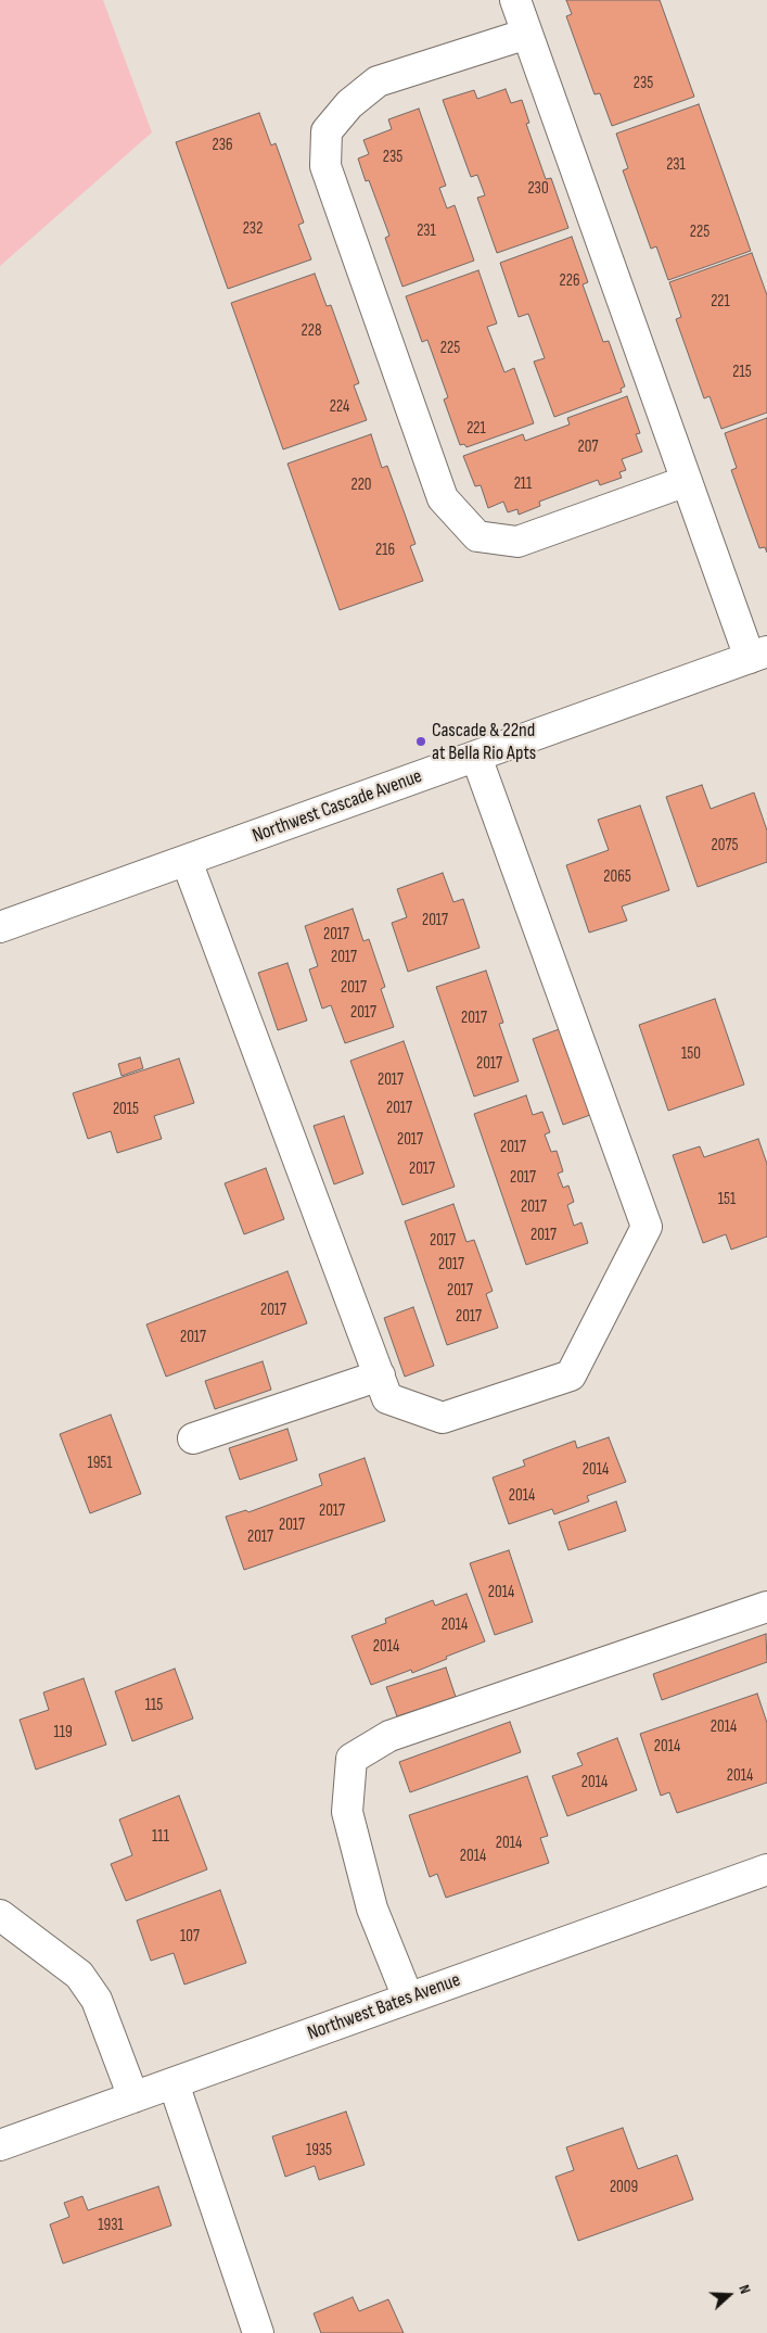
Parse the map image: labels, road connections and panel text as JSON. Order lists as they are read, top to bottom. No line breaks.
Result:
{"streets":{"street":["Northwest Cascade Avenue","Northwest Bates Avenue"]},"places":["Cascade & 22nd at Bella Rio Apts"],"house_numbers":["235","236","235","231","230","232","231","225","226","221","228","225","215","224","221","207","211","220","216","2075","2065","2017","2017","2017","2017","2017","2017","150","2017","2017","2017","2015","2017","2017","2017","2017","151","2017","2017","2017","2017","2017","2017","2017","2017","1951","2014","2014","2017","2017","2017","2014","2014","2014","115","2014","119","2014","2014","2014","111","2014","2014","107","1935","2009","1931"],"north":"right"}
